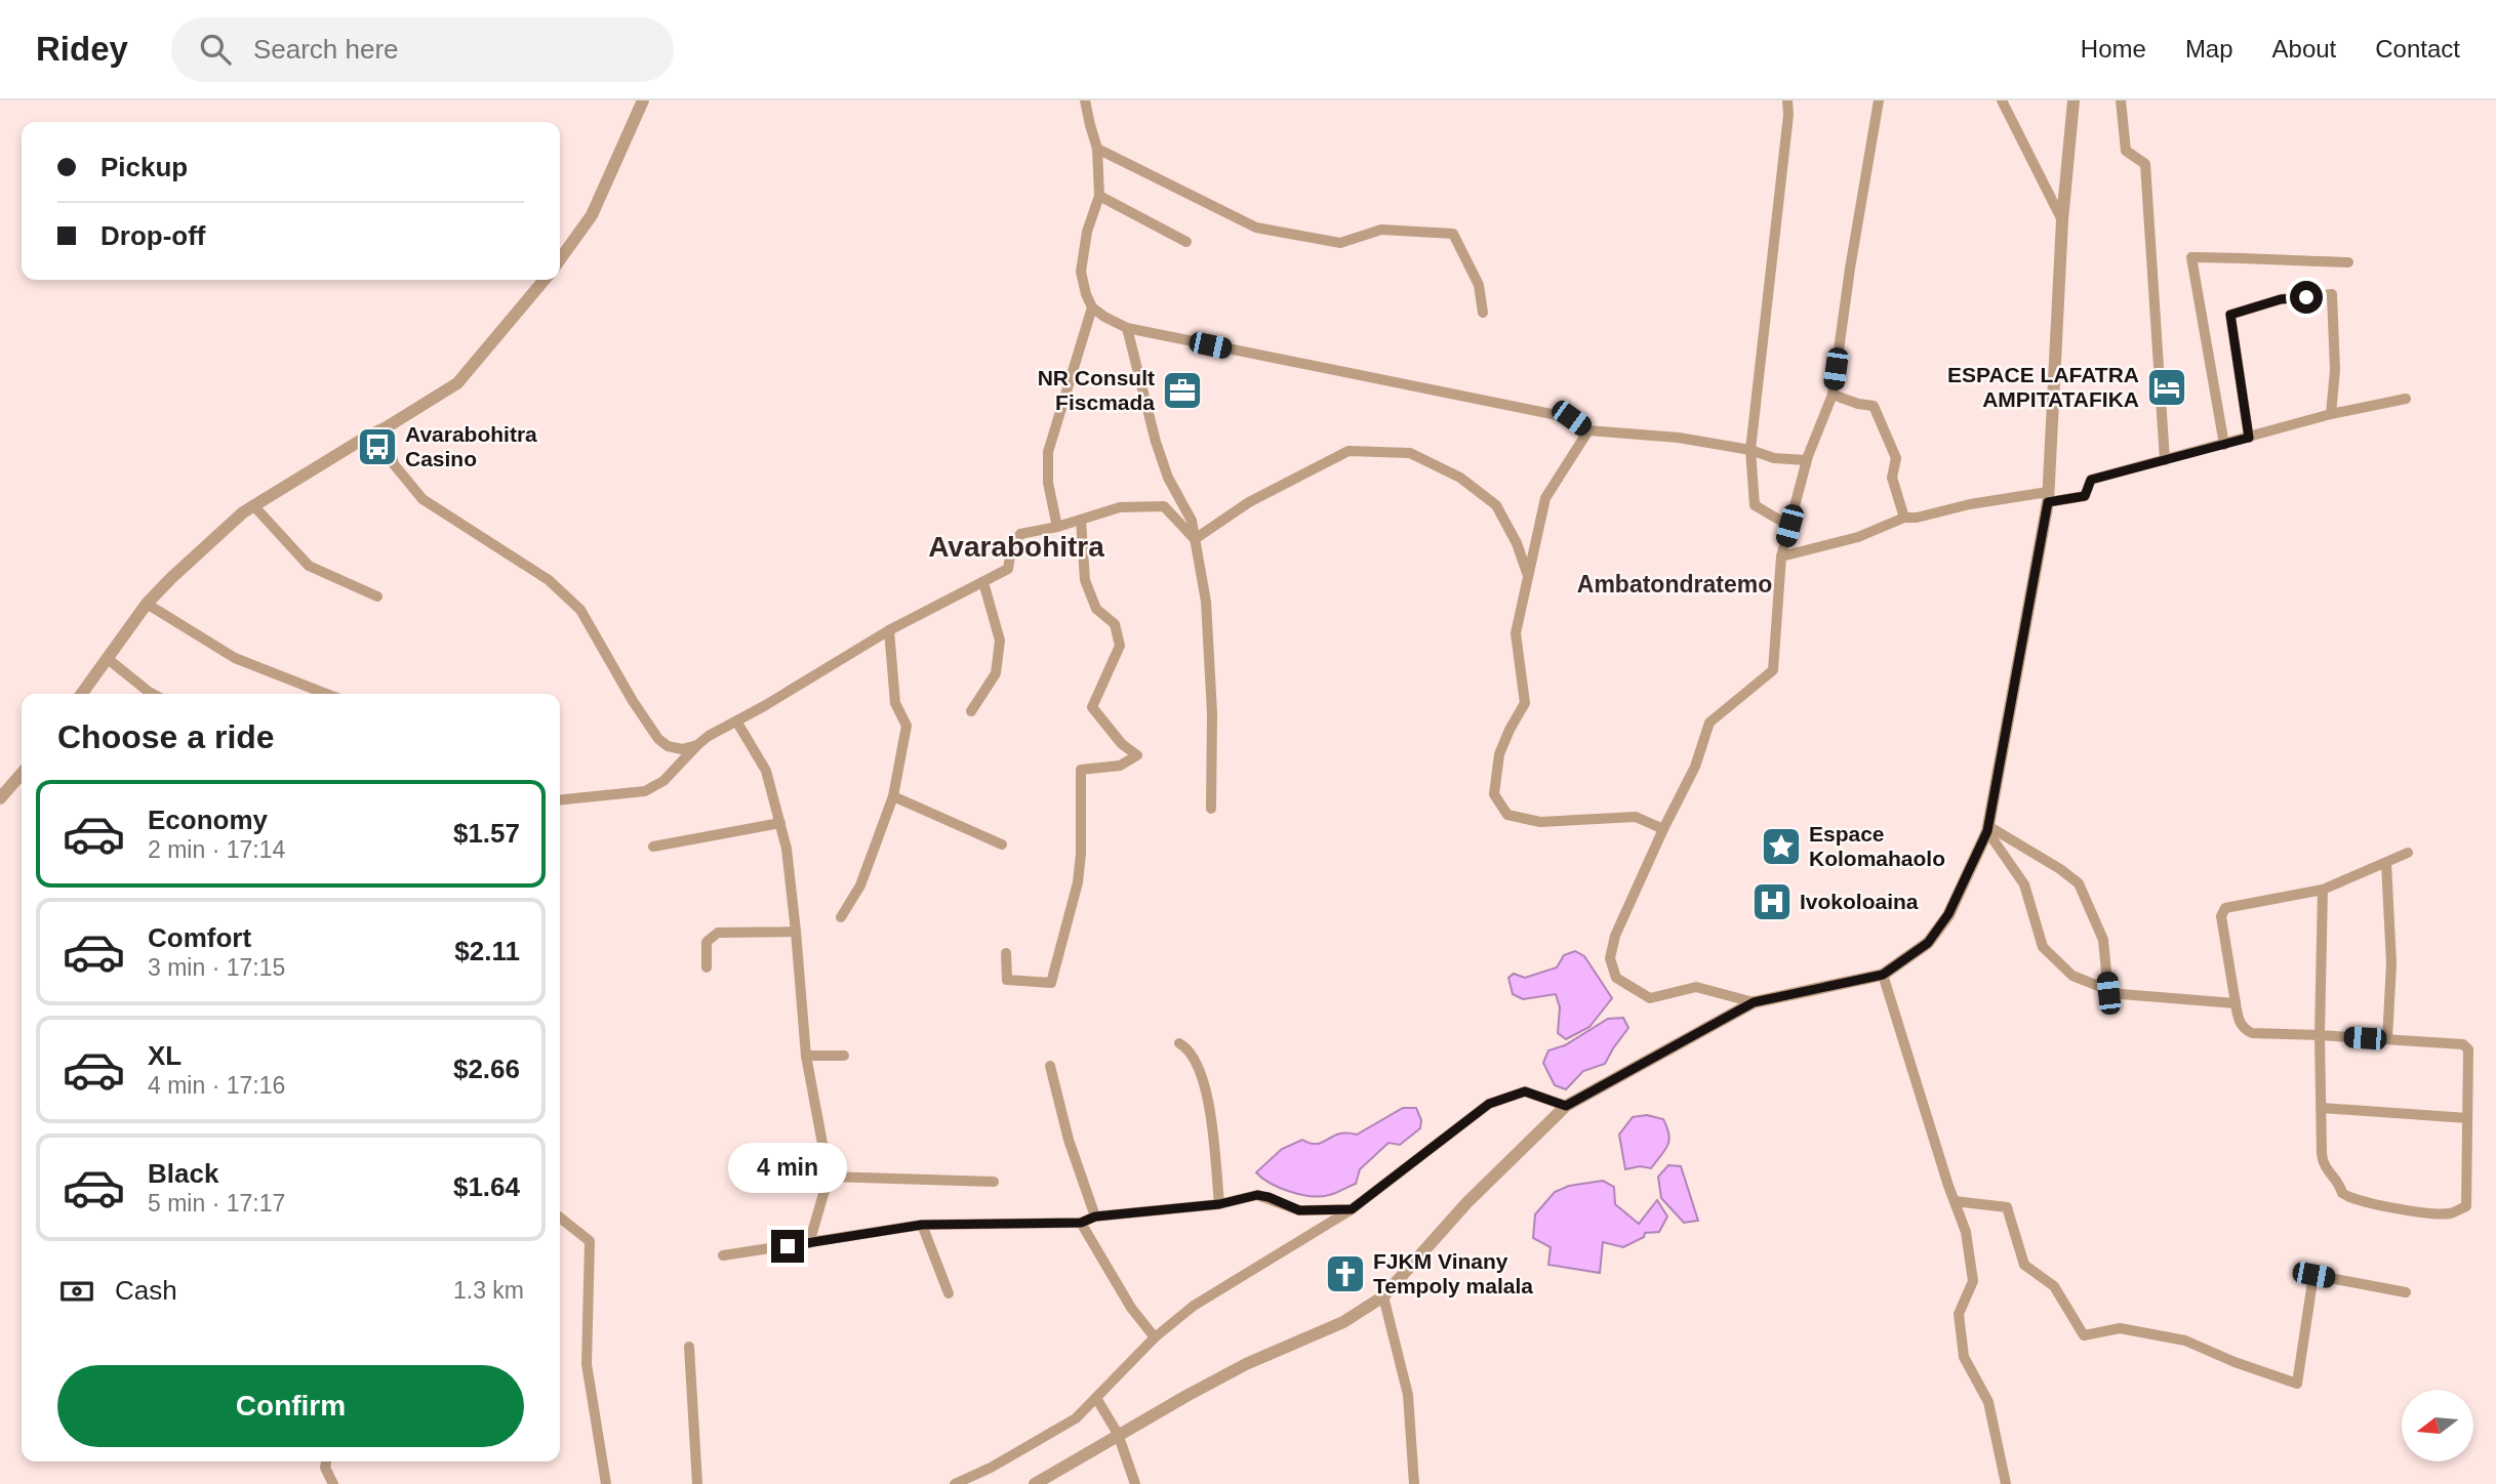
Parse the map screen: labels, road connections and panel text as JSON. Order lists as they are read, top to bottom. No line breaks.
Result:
{"districts":["Avarabohitra","Ambatondratemo"],"places":{"hotel":["ESPACE LAFATRA AMPITATAFIKA"],"office":["NR Consult Fiscmada"],"bus stop":["Avarabohitra Casino"],"place":["Espace Kolomahaolo"],"hospital":["Ivokoloaina"],"church":["FJKM Vinany Tempoly malala"]},"north":"left","page":{"header":"Ridey","search":"Search here","nav":["Home","Map","About","Contact"],"banner":["Pickup","Drop-off"],"heading":"Choose a ride","list":[{"name":"Economy","note":"2 min · 17:14","value":"$1.57"},{"name":"Comfort","note":"3 min · 17:15","value":"$2.11"},{"name":"XL","note":"4 min · 17:16","value":"$2.66"},{"name":"Black","note":"5 min · 17:17","value":"$1.64"}],"bubble":"4 min","pay":["Cash","1.3 km"],"buttons":"Confirm"}}
